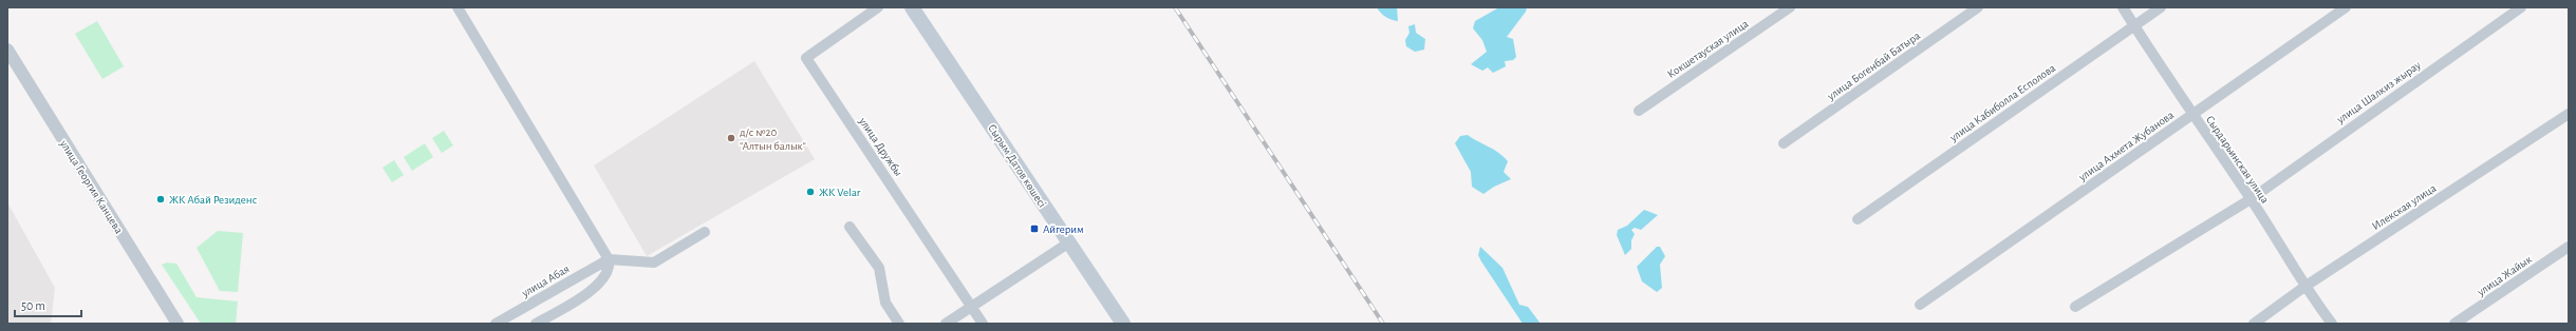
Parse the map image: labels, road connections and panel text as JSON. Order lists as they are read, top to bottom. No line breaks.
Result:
{"streets":{"main road":["Сырым Датов көшесі"],"street":["Кокшетауская улица","улица Богенбай Батыра","улица Шалкиз жырау","улица Кабиболла Есполова","улица Ахмета Жубанова","улица Дружбы","Сырдарьинская улица","улица Георгия Канцева","Илекская улица","улица Жайык","улица Абая"]},"crossings":[["улица Шалкиз жырау","Сырдарьинская улица"],["улица Кабиболла Есполова","Сырдарьинская улица"],["улица Ахмета Жубанова","Сырдарьинская улица"],["Сырдарьинская улица","Илекская улица"]],"places":{"other":["д/с №20 \"Алтын балык\"","ЖК Velar","ЖК Абай Резиденс"],"transit":["Айгерим"]},"scale_bar":"50 m"}
